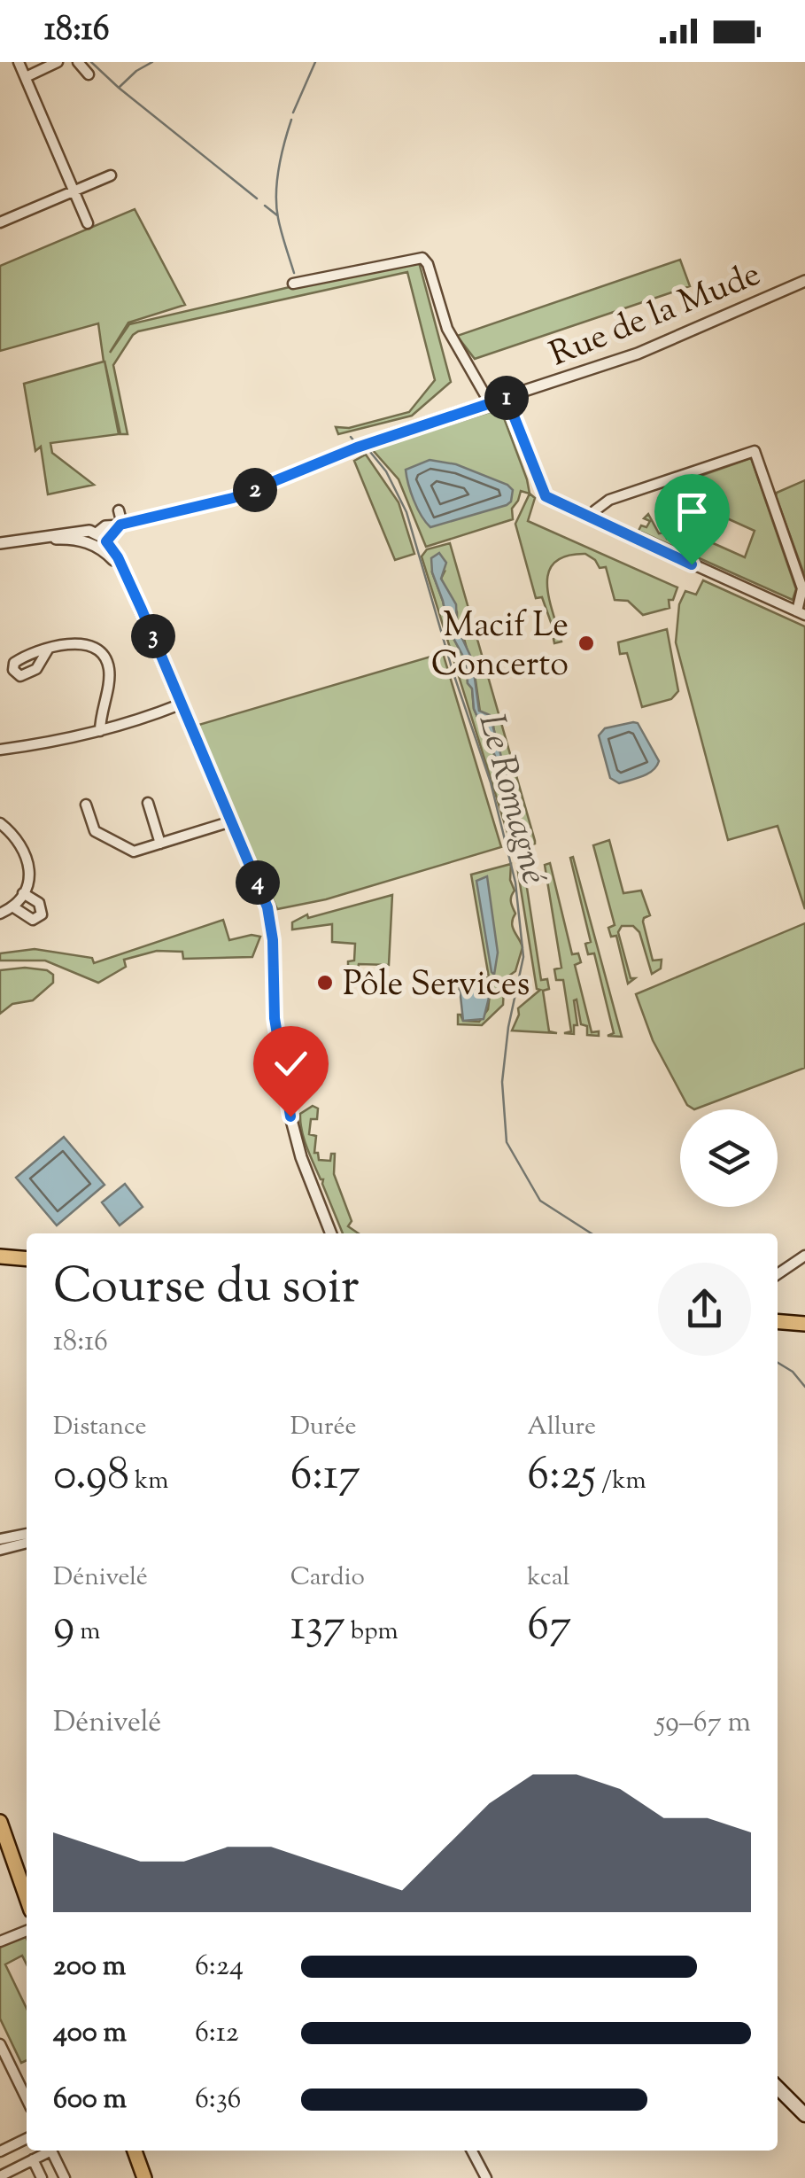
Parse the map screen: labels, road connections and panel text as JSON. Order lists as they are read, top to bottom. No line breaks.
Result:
{"streets":{"street":["Rue de la Mude"]},"water":["Le Romagné"],"places":["Macif Le Concerto","Pôle Services"],"page":{"status":"18:16","pins":["1","2","3","4"],"heading":["Course du soir","18:16"],"stats":[["Distance","0.98 km"],["Durée","6:17"],["Allure","6:25 /km"],["Dénivelé","9 m"],["Cardio","137 bpm"],["kcal","67"]],"chart":["Dénivelé","59–67 m"],"list":[{"name":"200 m","note":"6:24"},{"name":"400 m","note":"6:12"},{"name":"600 m","note":"6:36"}]}}
